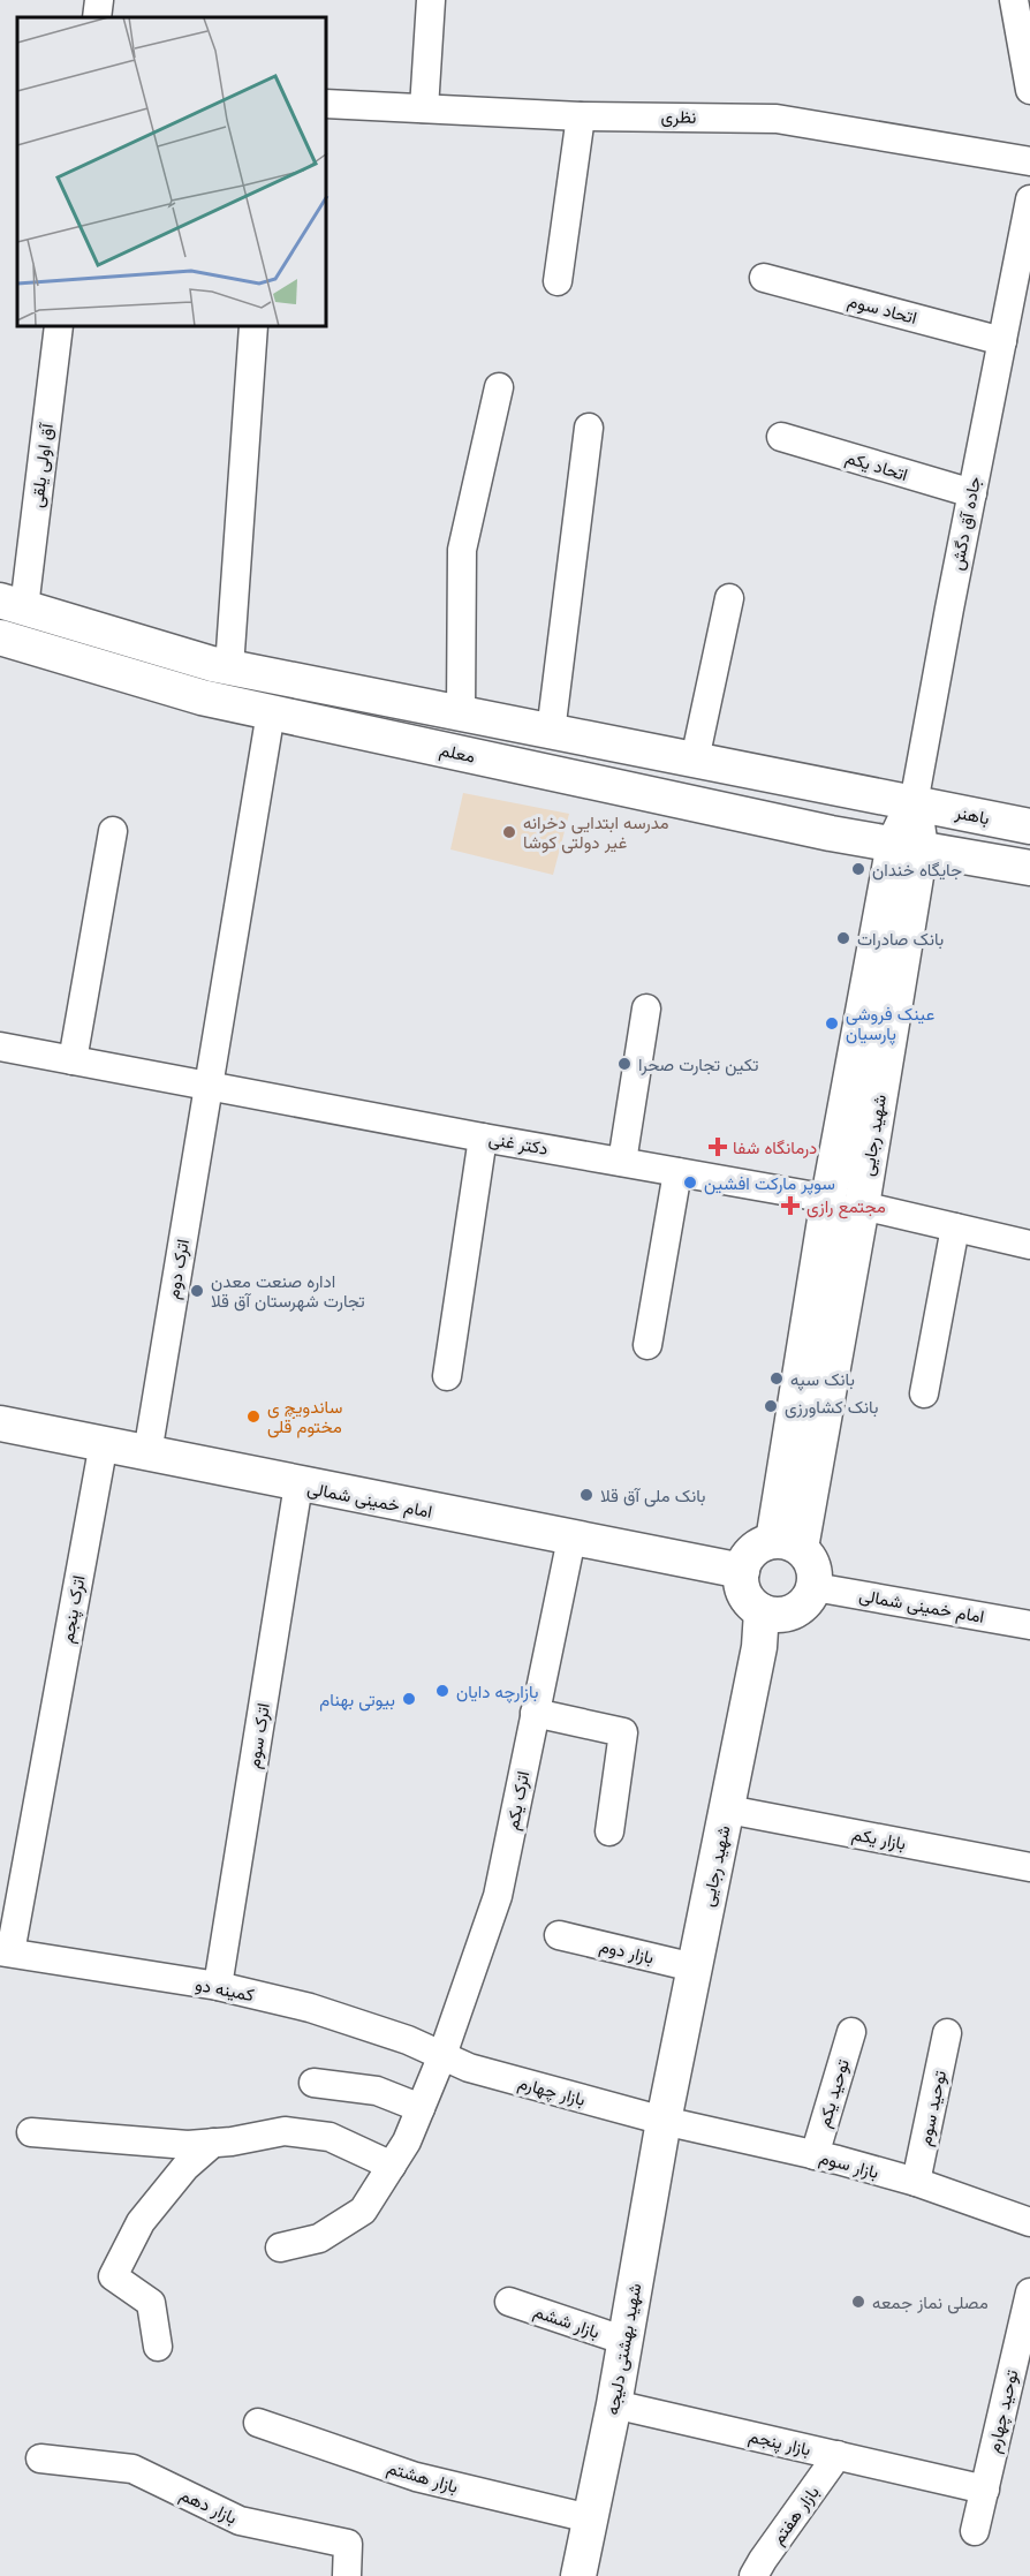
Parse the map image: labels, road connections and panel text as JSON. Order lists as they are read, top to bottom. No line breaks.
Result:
{"streets":{"main road":["جاده آق دگش","معلم","باهنر","شهید رجایی","امام خمینی شمالی","شهید بهشتی دلیجه"],"street":["نظری","اتحاد سوم","آق اولی یلقی","اتحاد یکم","دکتر غنی","اترک دوم","اترک پنجم","اترک سوم","اترک یکم","بازار یکم","بازار دوم","کمینه دو","بازار چهارم","توحید یکم","توحید سوم","بازار سوم","بازار ششم","توحید چهارم","بازار پنجم","بازار هشتم","بازار دهم","بازار هفتم"]},"crossings":[["اتحاد سوم","جاده آق دگش"],["اتحاد یکم","جاده آق دگش"],["جاده آق دگش","معلم"],["جاده آق دگش","باهنر"],["جاده آق دگش","شهید رجایی"],["معلم","شهید رجایی"],["معلم","اترک دوم"],["شهید رجایی","دکتر غنی"],["شهید رجایی","امام خمینی شمالی"],["شهید رجایی","بازار یکم"],["شهید رجایی","بازار دوم"],["شهید رجایی","بازار چهارم"],["شهید رجایی","بازار سوم"],["شهید رجایی","شهید بهشتی دلیجه"],["دکتر غنی","اترک دوم"],["اترک دوم","امام خمینی شمالی"],["امام خمینی شمالی","اترک پنجم"],["امام خمینی شمالی","اترک سوم"],["امام خمینی شمالی","اترک یکم"],["اترک پنجم","کمینه دو"],["اترک سوم","کمینه دو"],["اترک یکم","کمینه دو"],["اترک یکم","بازار چهارم"],["کمینه دو","بازار چهارم"],["بازار چهارم","بازار سوم"],["بازار چهارم","شهید بهشتی دلیجه"],["توحید یکم","بازار سوم"],["توحید سوم","بازار سوم"],["بازار سوم","شهید بهشتی دلیجه"],["بازار ششم","شهید بهشتی دلیجه"],["شهید بهشتی دلیجه","بازار پنجم"],["شهید بهشتی دلیجه","بازار هشتم"],["توحید چهارم","بازار پنجم"],["بازار پنجم","بازار هفتم"]],"places":{"other":["مدرسه ابتدایی دخرانه غیر دولتی کوشا","جایگاه خندان","بانک صادرات","عینک فروشی پارسیان","تکین تجارت صحرا","سوپر مارکت افشین","اداره صنعت معدن تجارت شهرستان آق قلا","بانک سپه","بانک کشاورزی","ساندویچ ی مختوم قلی","بانک ملی آق قلا","بازارچه دایان","بیوتی بهنام","مصلی نماز جمعه"],"health":["درمانگاه شفا","مجتمع رازی"]}}
